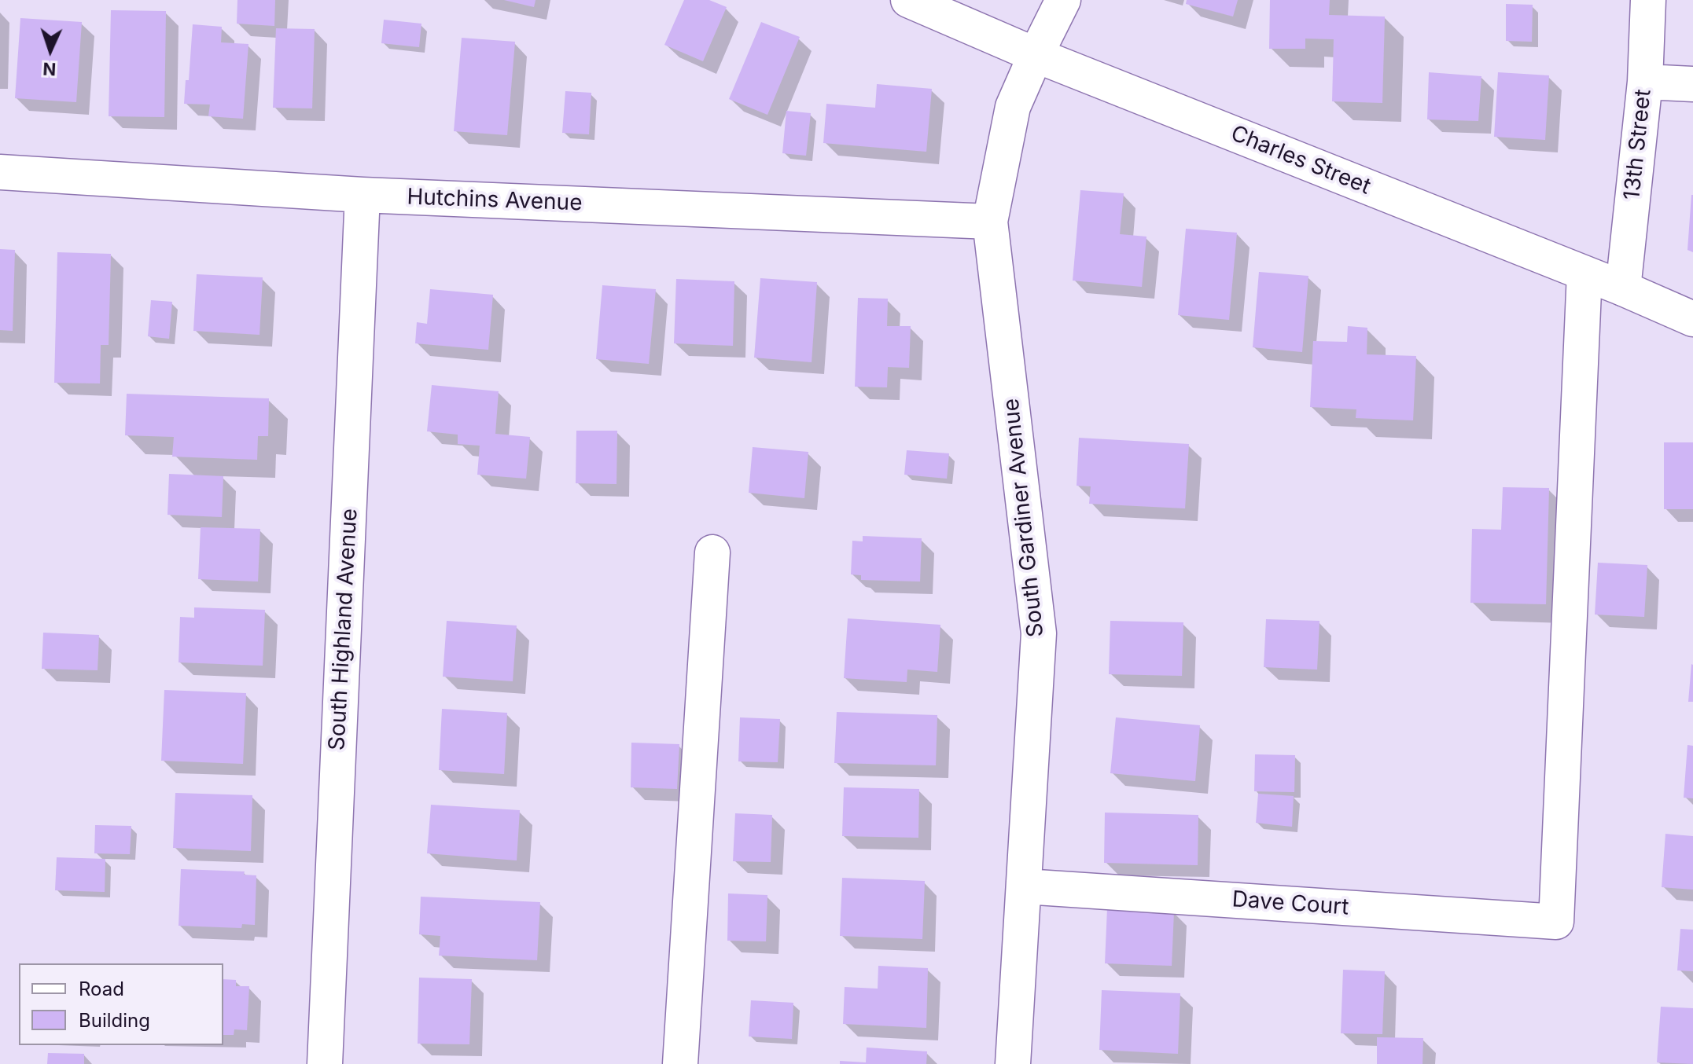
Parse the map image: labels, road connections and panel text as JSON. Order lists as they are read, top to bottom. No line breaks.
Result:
{"streets":{"street":["13th Street","Charles Street","Hutchins Avenue","South Gardiner Avenue","South Highland Avenue","Dave Court"]},"crossings":[["13th Street","Charles Street"],["Charles Street","South Gardiner Avenue"],["Charles Street","Dave Court"],["Hutchins Avenue","South Gardiner Avenue"],["Hutchins Avenue","South Highland Avenue"],["South Gardiner Avenue","Dave Court"]],"legend":["Road","Building"],"north":"bottom"}
